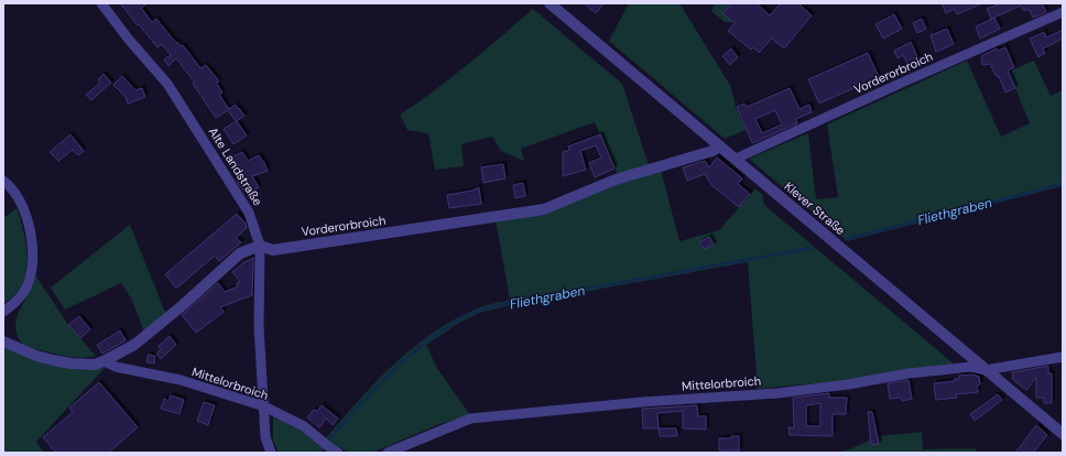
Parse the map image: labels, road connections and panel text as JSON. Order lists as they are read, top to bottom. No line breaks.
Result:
{"streets":{"street":["Vorderorbroich","Alte Landstraße","Klever Straße","Mittelorbroich"]},"crossings":[["Vorderorbroich","Alte Landstraße"],["Vorderorbroich","Klever Straße"],["Alte Landstraße","Mittelorbroich"],["Klever Straße","Mittelorbroich"]],"water":["Fliethgraben"]}
